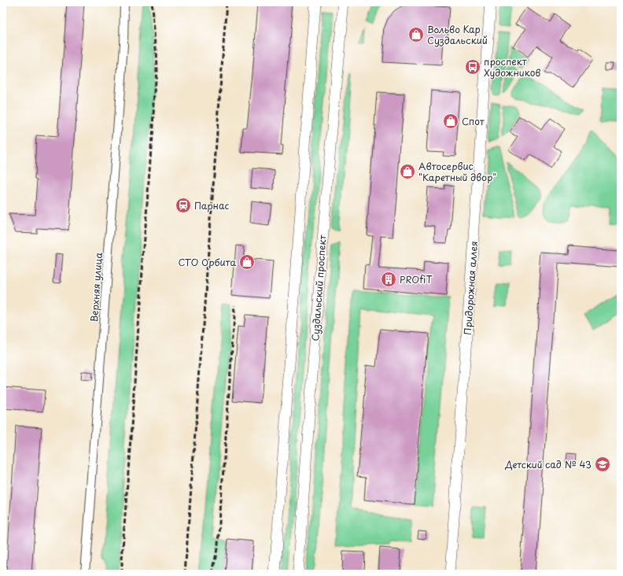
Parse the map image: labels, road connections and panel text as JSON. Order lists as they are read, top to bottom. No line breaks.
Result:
{"streets":{"main road":["Суздальский проспект","Придорожная аллея"],"street":["Верхняя улица"]},"places":{"shop":["Вольво Кар Суздальский","Спот","Автосервис \"Каретный двор\"","СТО Орбита"],"bus stop":["проспект Художников"],"station":["Парнас"],"building":["PROfiT"],"school or university":["Детский сад № 43"]}}
